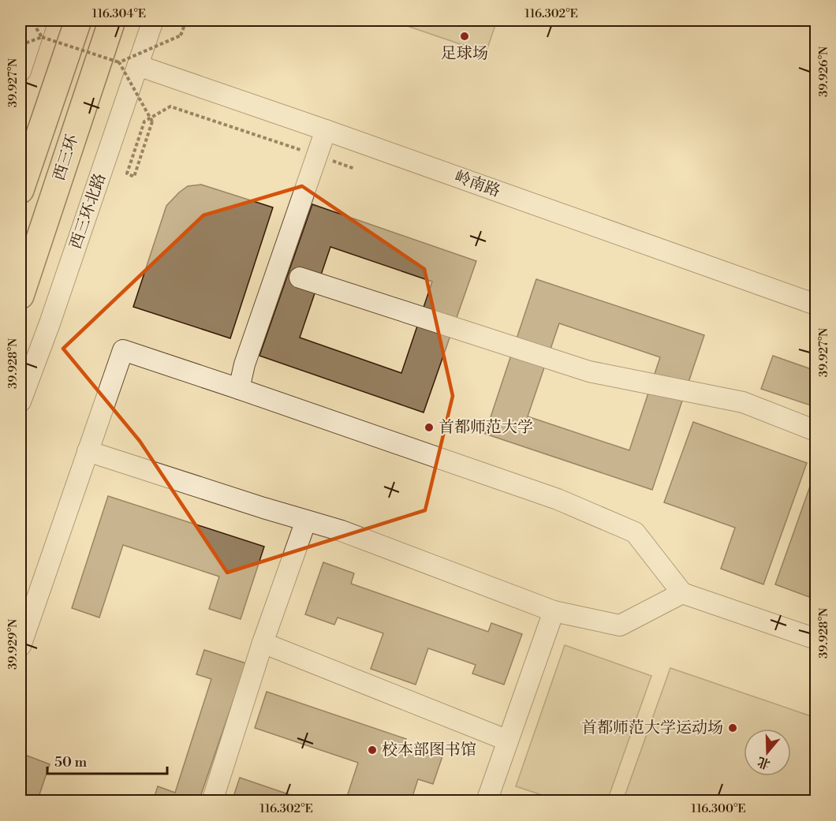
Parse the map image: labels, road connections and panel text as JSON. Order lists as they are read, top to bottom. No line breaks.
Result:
{"streets":{"highway":["西三环"],"street":["岭南路","西三环北路"]},"crossings":[["岭南路","西三环北路"]],"places":["足球场","首都师范大学","首都师范大学运动场","校本部图书馆"],"scale_bar":"50 m","north":"bottom","coordinates":["116.304°E","116.302°E","39.926°N","39.927°N","39.928°N","39.929°N","116.300°E"]}
